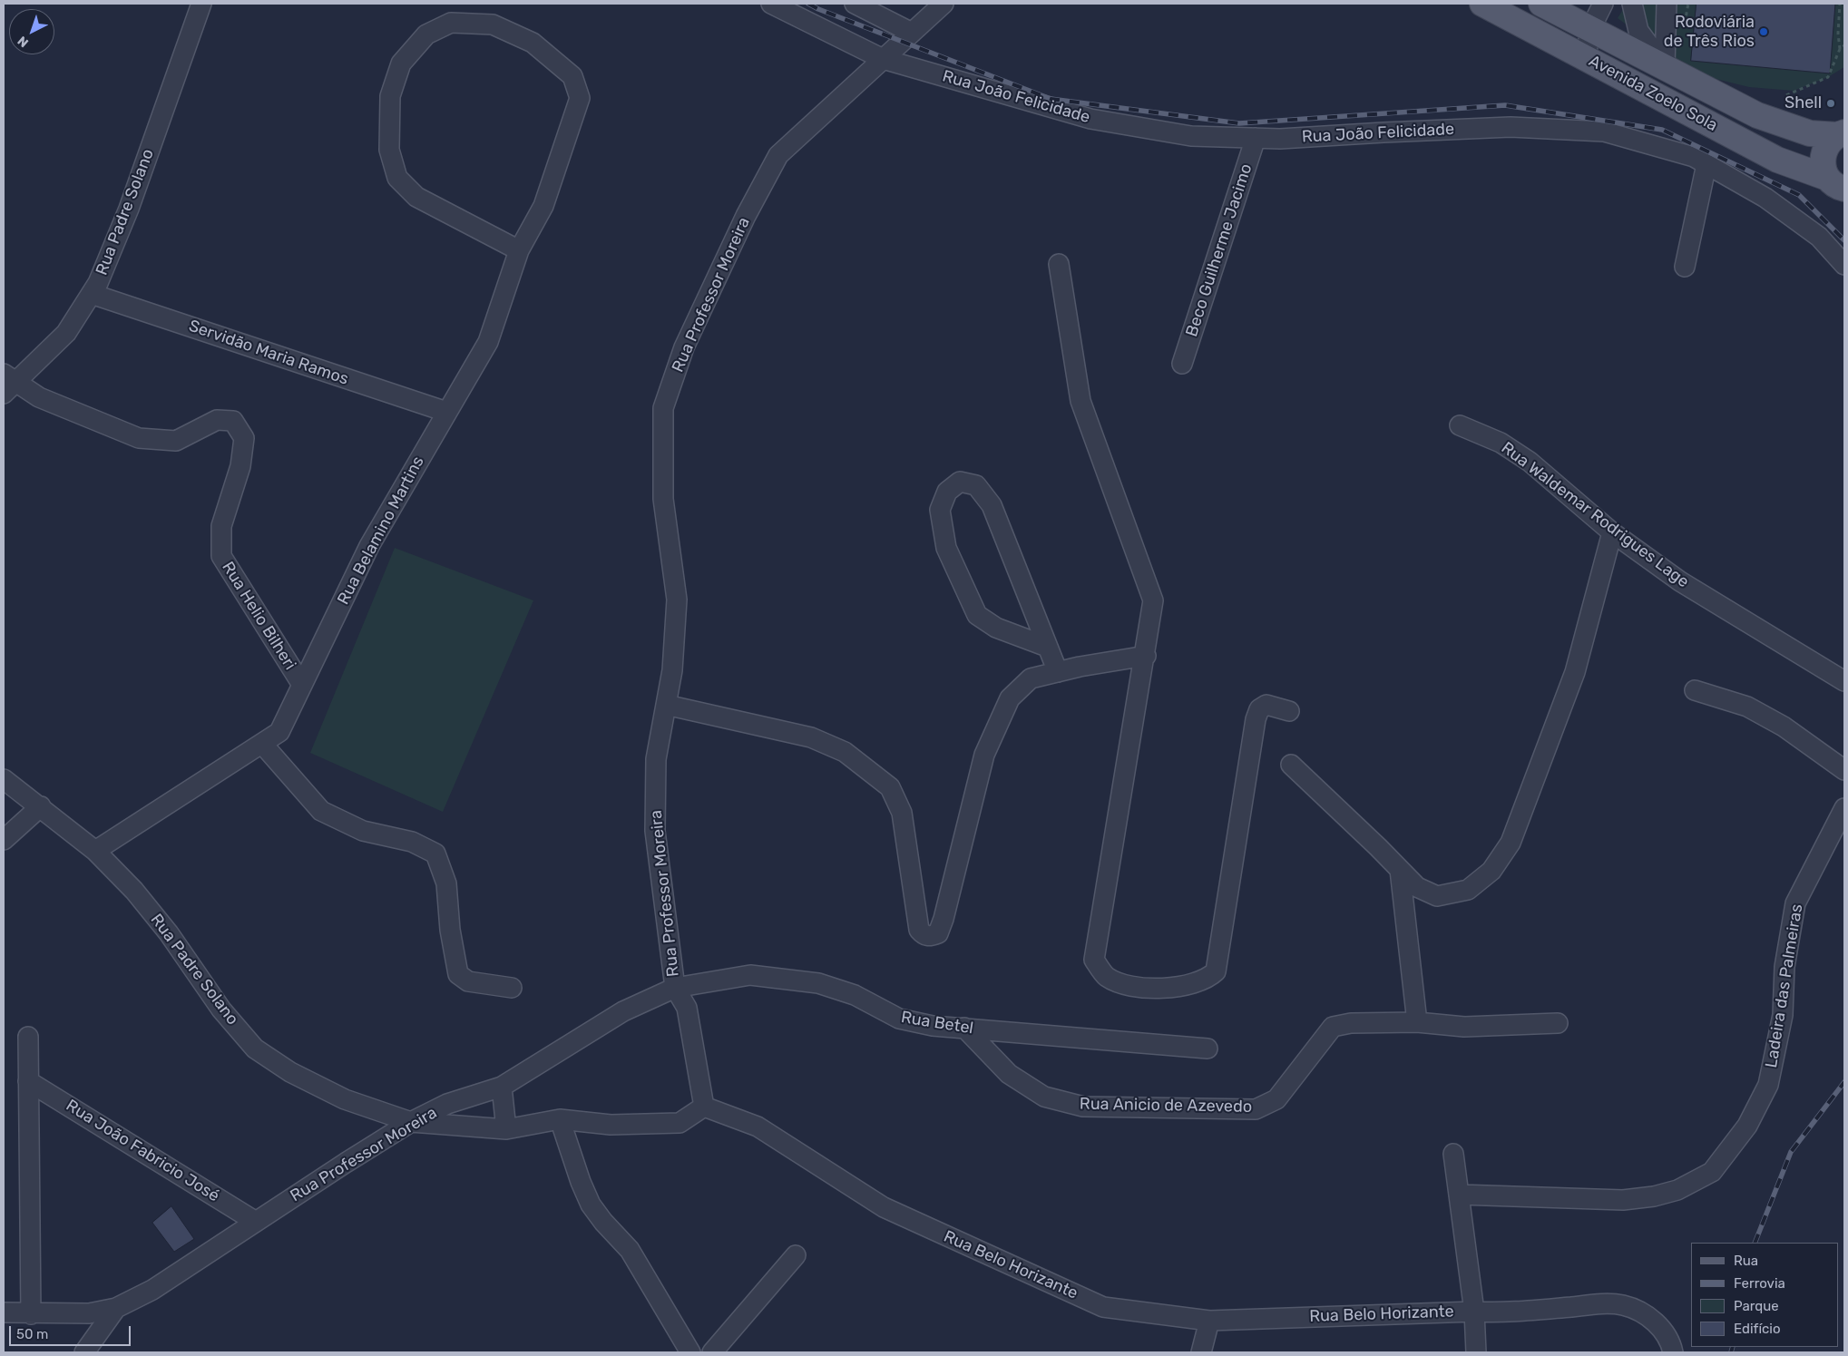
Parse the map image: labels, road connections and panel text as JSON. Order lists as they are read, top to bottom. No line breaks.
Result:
{"streets":{"main road":["Avenida Zoelo Sola"],"street":["Rua João Felicidade","Rua Padre Solano","Beco Guilherme Jacimo","Rua Professor Moreira","Servidão Maria Ramos","Rua Waldemar Rodrigues Lage","Rua Belamino Martins","Rua Helio Bilheri","Ladeira das Palmeiras","Rua Betel","Rua Anicio de Azevedo","Rua João Fabricio José","Rua Belo Horizante"]},"crossings":[["Rua João Felicidade","Beco Guilherme Jacimo"],["Rua João Felicidade","Rua Professor Moreira"],["Rua Padre Solano","Rua Professor Moreira"],["Rua Padre Solano","Servidão Maria Ramos"],["Rua Padre Solano","Rua Belamino Martins"],["Rua Padre Solano","Rua Helio Bilheri"],["Rua Professor Moreira","Rua Betel"],["Rua Professor Moreira","Rua João Fabricio José"],["Servidão Maria Ramos","Rua Belamino Martins"],["Rua Belamino Martins","Rua Helio Bilheri"],["Rua Betel","Rua Anicio de Azevedo"]],"places":["Rodoviária de Três Rios","Shell"],"legend":["Rua","Ferrovia","Parque","Edifício"],"scale_bar":"50 m","north":"bottom left"}
